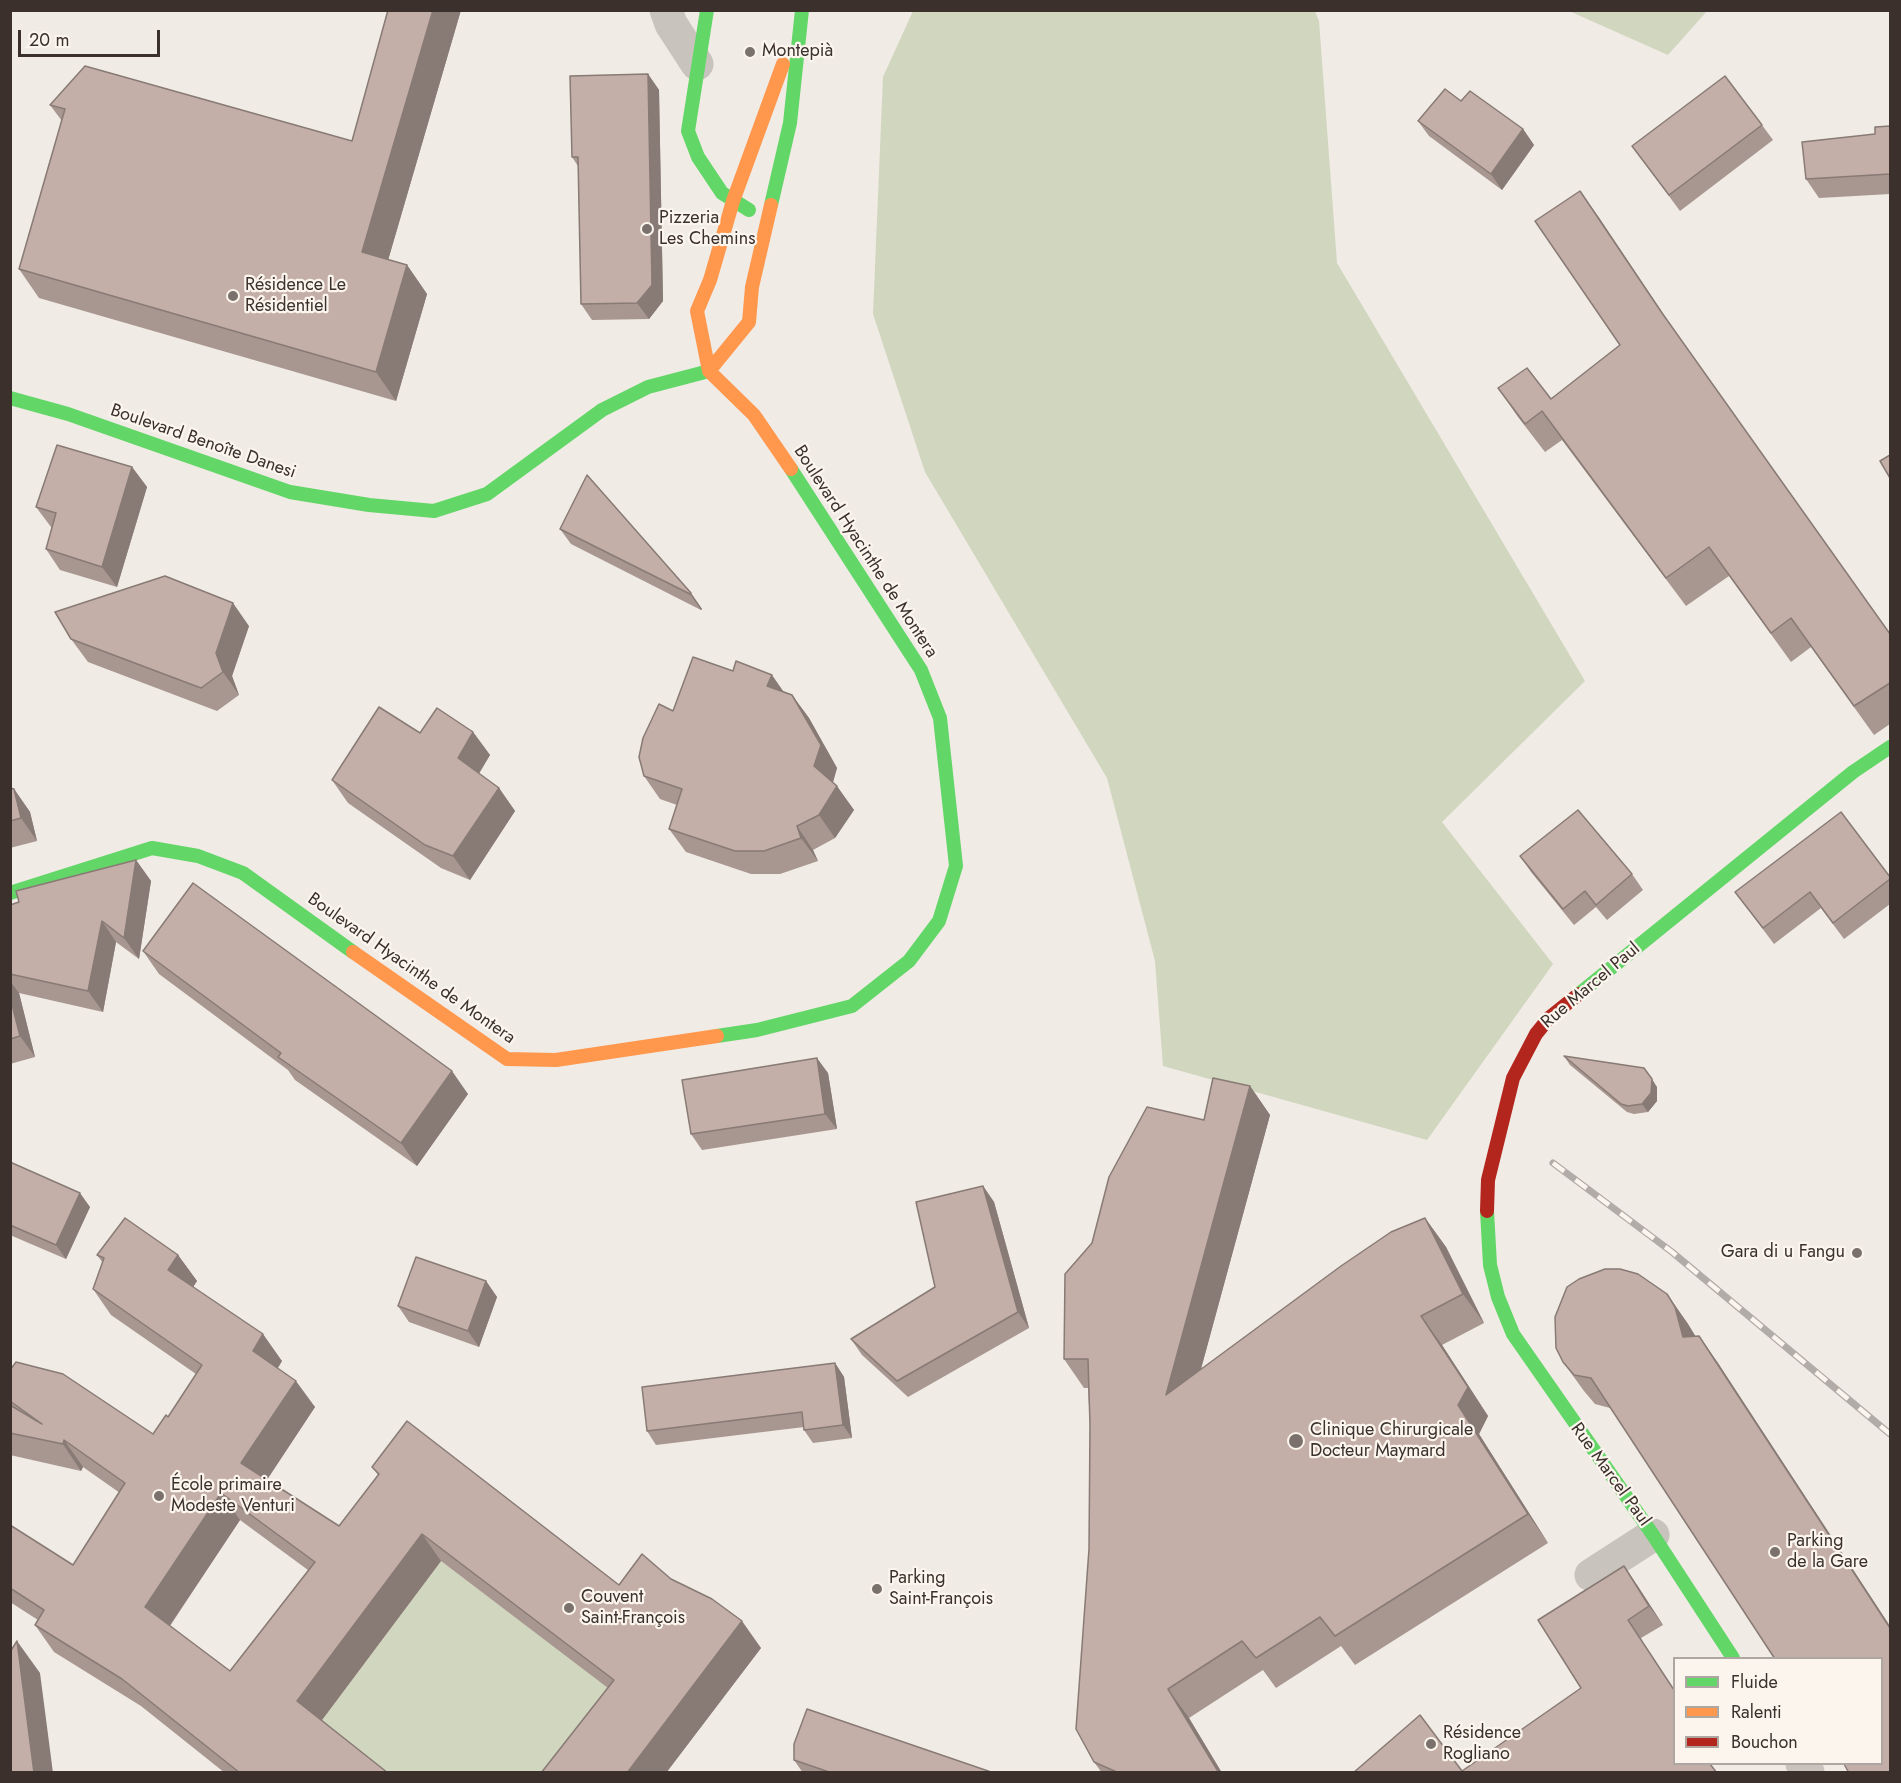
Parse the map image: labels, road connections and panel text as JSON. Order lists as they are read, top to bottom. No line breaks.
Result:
{"streets":{"main road":["Boulevard Benoîte Danesi","Boulevard Hyacinthe de Montera","Rue Marcel Paul"]},"crossings":[["Boulevard Benoîte Danesi","Boulevard Hyacinthe de Montera"]],"places":["Montepià","Pizzeria Les Chemins","Résidence Le Résidentiel","Gara di u Fangu","Clinique Chirurgicale Docteur Maymard","École primaire Modeste Venturi","Parking de la Gare","Parking Saint-François","Couvent Saint-François","Résidence Rogliano"],"legend":["Fluide","Ralenti","Bouchon"],"scale_bar":"20 m"}
